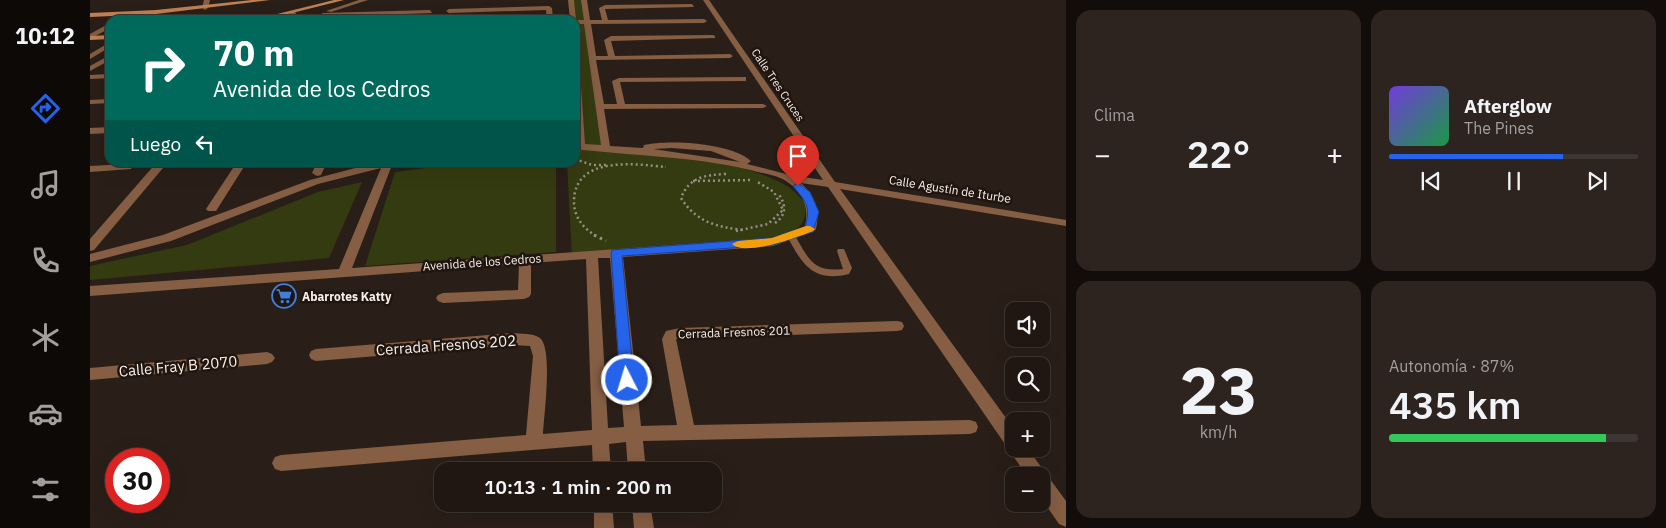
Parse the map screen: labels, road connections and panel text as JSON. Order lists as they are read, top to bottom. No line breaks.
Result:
{"streets":{"street":["Calle Tres Cruces","Calle Agustín de Iturbe","Avenida de los Cedros","Cerrada Fresnos 201","Cerrada Fresnos 202","Calle Fray B 2070"]},"crossings":[["Calle Tres Cruces","Calle Agustín de Iturbe"],["Calle Tres Cruces","Avenida de los Cedros"],["Calle Agustín de Iturbe","Avenida de los Cedros"]],"places":{"supermarket":["Abarrotes Katty"]},"page":{"tabs":"10:12","tile":["Clima",["23","km/h"],["Autonomía · 87%","435 km"]],"turn":["70 m","Avenida de los Cedros"],"song":["Afterglow","The Pines"],"then":"Luego","heat":["−","22°","+"],"map_buttons":["+","−"],"limit":"30","trip":"10:13 · 1 min · 200 m"}}
